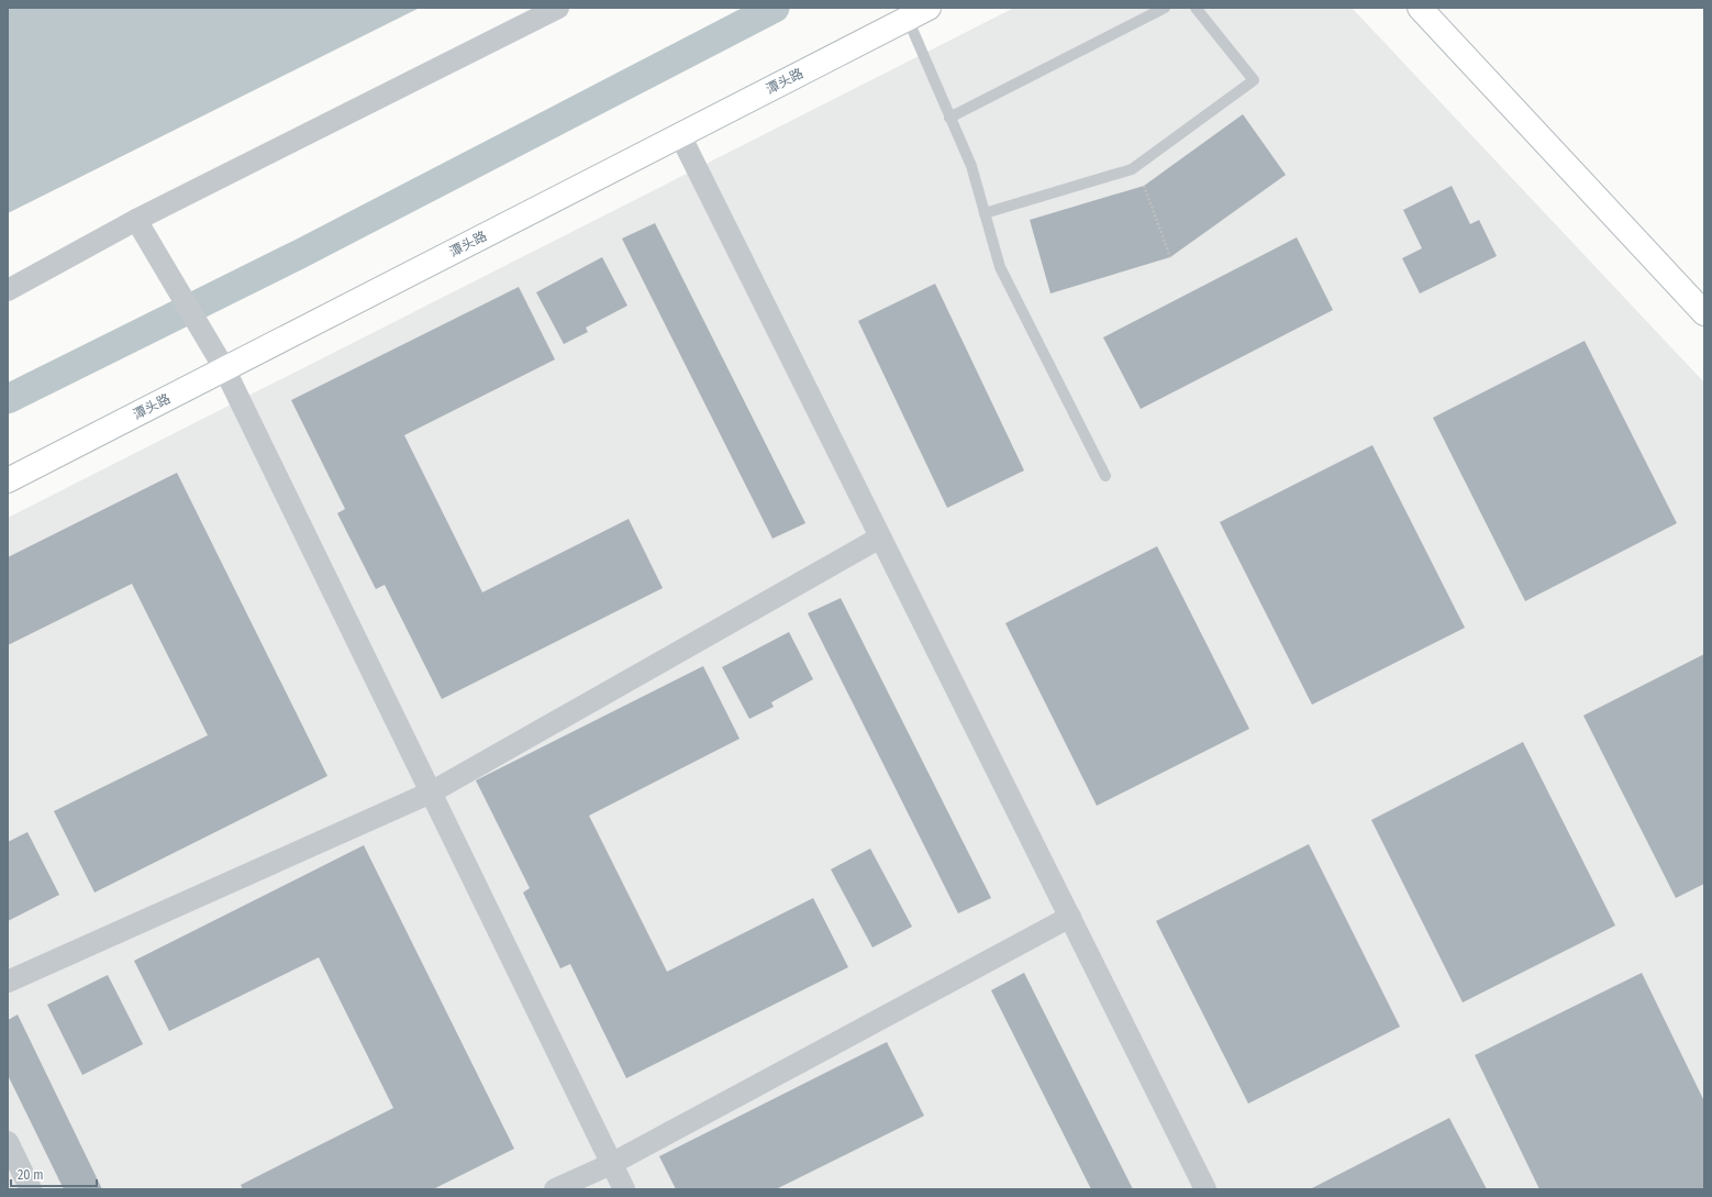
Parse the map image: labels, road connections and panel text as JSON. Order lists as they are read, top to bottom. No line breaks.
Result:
{"streets":{"street":["潭头路"]},"scale_bar":"20 m"}
